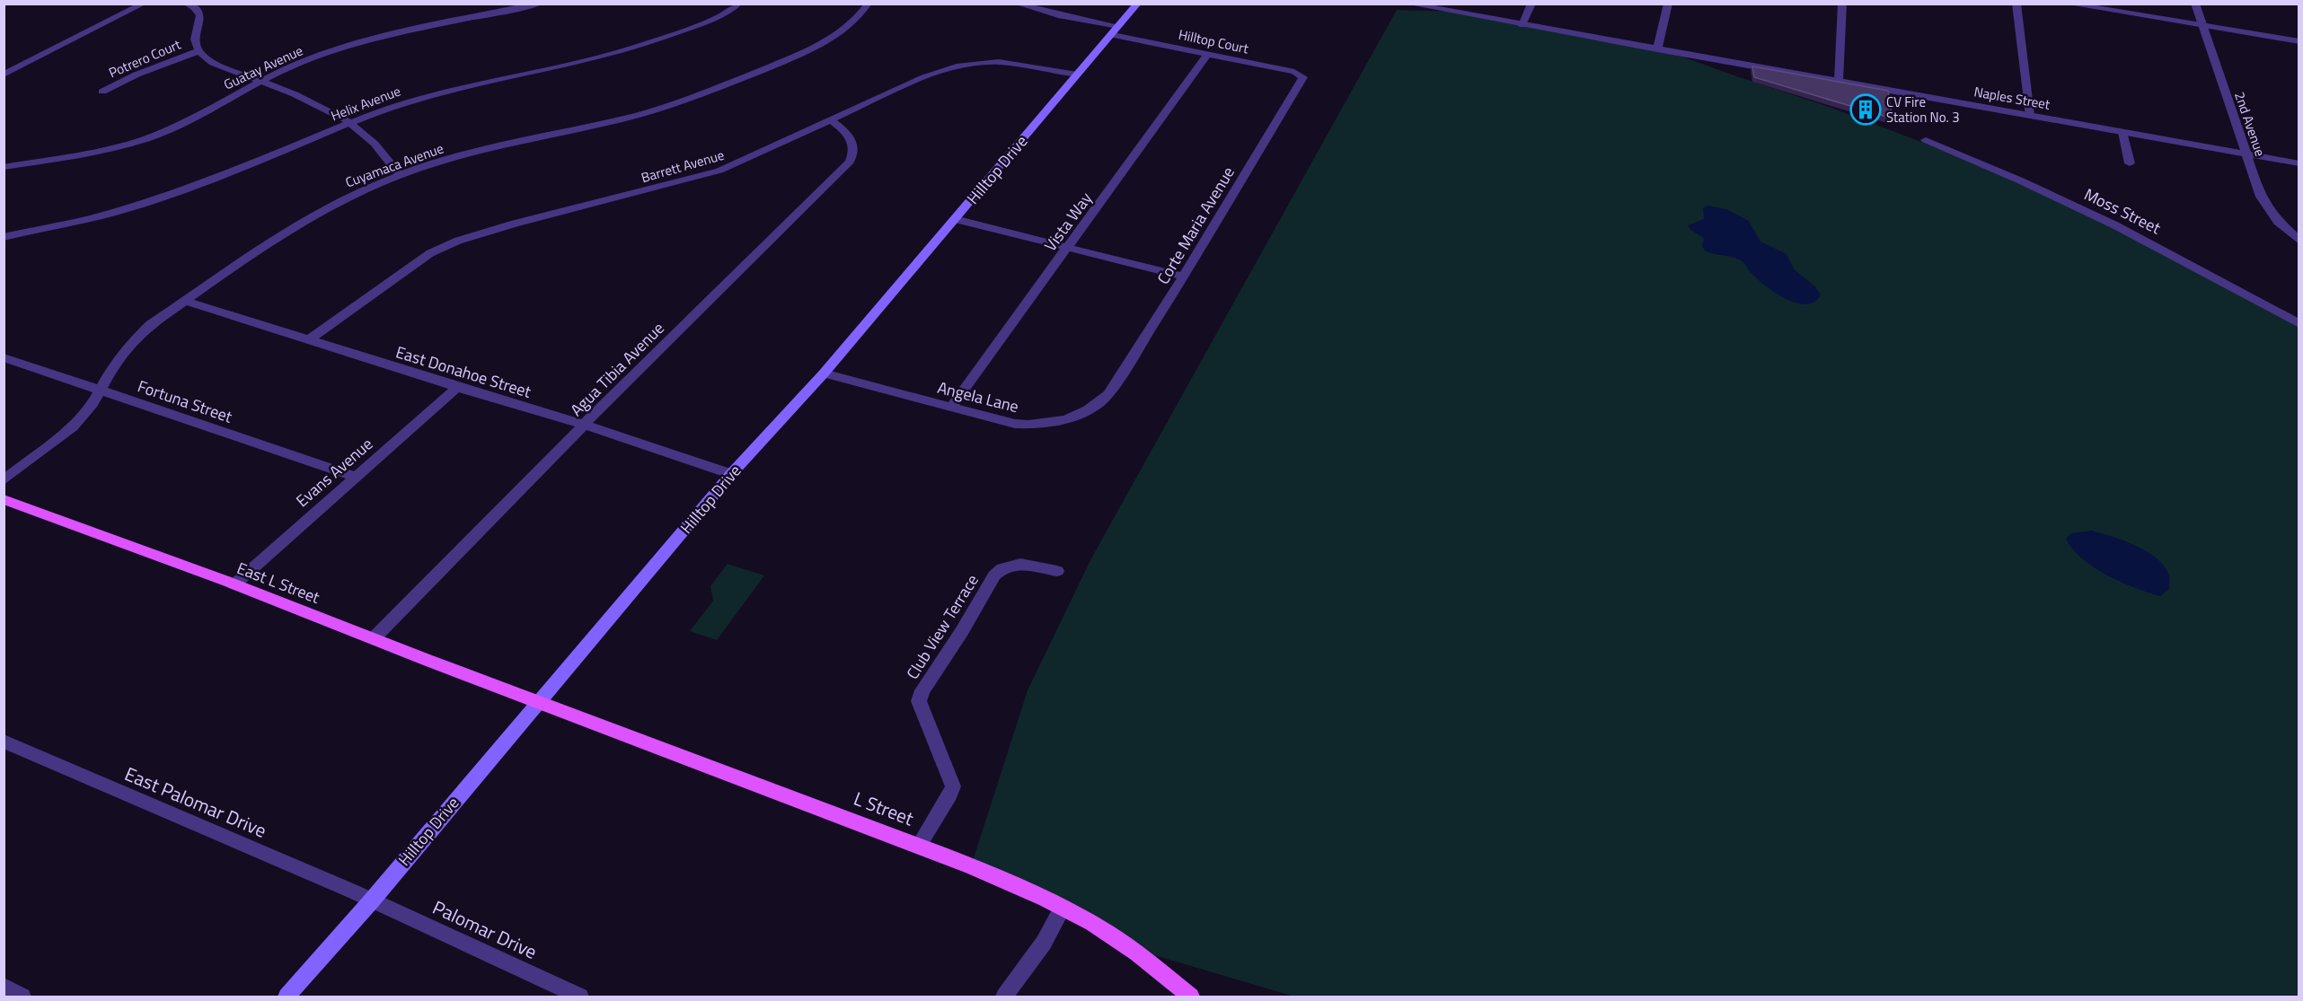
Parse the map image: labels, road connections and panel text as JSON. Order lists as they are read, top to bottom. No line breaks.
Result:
{"streets":{"main road":["Hilltop Drive","East L Street","L Street"],"street":["Hilltop Court","Potrero Court","Guatay Avenue","Naples Street","Helix Avenue","2nd Avenue","Cuyamaca Avenue","Barrett Avenue","Moss Street","Vista Way","Corte Maria Avenue","Agua Tibia Avenue","East Donahoe Street","Angela Lane","Fortuna Street","Evans Avenue","Club View Terrace","East Palomar Drive","Palomar Drive"]},"crossings":[["Hilltop Court","Hilltop Drive"],["Hilltop Court","Vista Way"],["Hilltop Court","Corte Maria Avenue"],["Naples Street","2nd Avenue"],["Cuyamaca Avenue","East Donahoe Street"],["Cuyamaca Avenue","Fortuna Street"],["Barrett Avenue","Hilltop Drive"],["Barrett Avenue","Agua Tibia Avenue"],["Barrett Avenue","East Donahoe Street"],["Hilltop Drive","East Donahoe Street"],["Hilltop Drive","Angela Lane"],["Hilltop Drive","East L Street"],["Hilltop Drive","East Palomar Drive"],["Hilltop Drive","L Street"],["Hilltop Drive","Palomar Drive"],["Vista Way","Angela Lane"],["Corte Maria Avenue","Angela Lane"],["Agua Tibia Avenue","East Donahoe Street"],["Agua Tibia Avenue","East L Street"],["East Donahoe Street","Evans Avenue"],["Fortuna Street","Evans Avenue"],["Evans Avenue","East L Street"],["East L Street","L Street"],["Club View Terrace","L Street"],["East Palomar Drive","Palomar Drive"]],"places":{"building":["CV Fire Station No. 3"]}}
